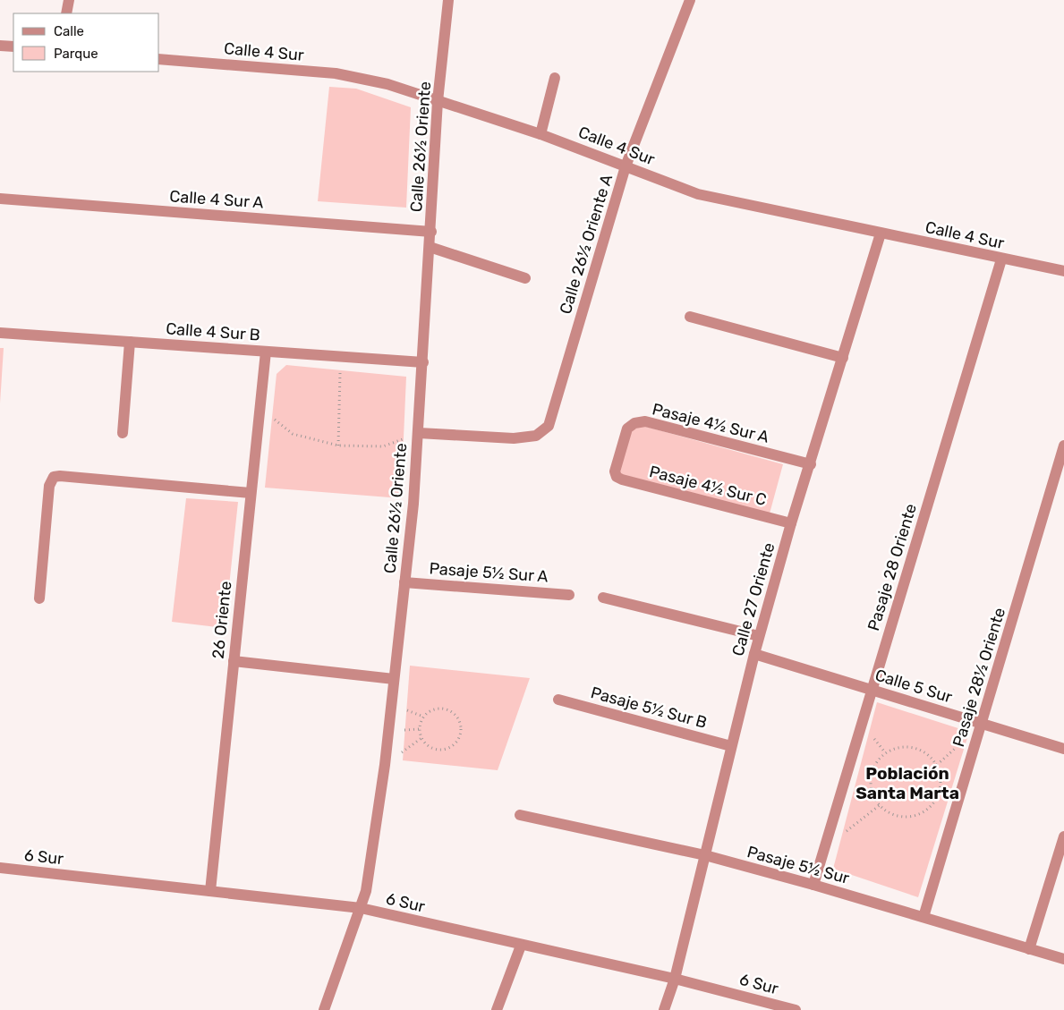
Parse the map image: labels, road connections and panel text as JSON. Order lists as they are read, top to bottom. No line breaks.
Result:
{"streets":{"street":["Calle 4 Sur","Calle 26½ Oriente","Calle 4 Sur A","Calle 26½ Oriente A","Calle 4 Sur B","Pasaje 4½ Sur A","Pasaje 4½ Sur C","Pasaje 28 Oriente","Pasaje 5½ Sur A","Calle 27 Oriente","26 Oriente","Pasaje 28½ Oriente","Calle 5 Sur","Pasaje 5½ Sur B","6 Sur","Pasaje 5½ Sur"]},"crossings":[["Calle 4 Sur","Calle 26½ Oriente"],["Calle 4 Sur","Calle 26½ Oriente A"],["Calle 4 Sur","Pasaje 28 Oriente"],["Calle 4 Sur","Calle 27 Oriente"],["Calle 26½ Oriente","Calle 4 Sur A"],["Calle 26½ Oriente","Calle 26½ Oriente A"],["Calle 26½ Oriente","Calle 4 Sur B"],["Calle 26½ Oriente","Pasaje 5½ Sur A"],["Calle 26½ Oriente","6 Sur"],["Calle 4 Sur B","26 Oriente"],["Pasaje 4½ Sur A","Pasaje 4½ Sur C"],["Pasaje 4½ Sur A","Calle 27 Oriente"],["Pasaje 4½ Sur C","Calle 27 Oriente"],["Pasaje 28 Oriente","Calle 5 Sur"],["Pasaje 28 Oriente","Pasaje 5½ Sur"],["Calle 27 Oriente","Calle 5 Sur"],["Calle 27 Oriente","Pasaje 5½ Sur B"],["Calle 27 Oriente","6 Sur"],["Calle 27 Oriente","Pasaje 5½ Sur"],["26 Oriente","6 Sur"],["Pasaje 28½ Oriente","Calle 5 Sur"],["Pasaje 28½ Oriente","Pasaje 5½ Sur"]],"districts":["Población Santa Marta"],"legend":["Calle","Parque"]}
